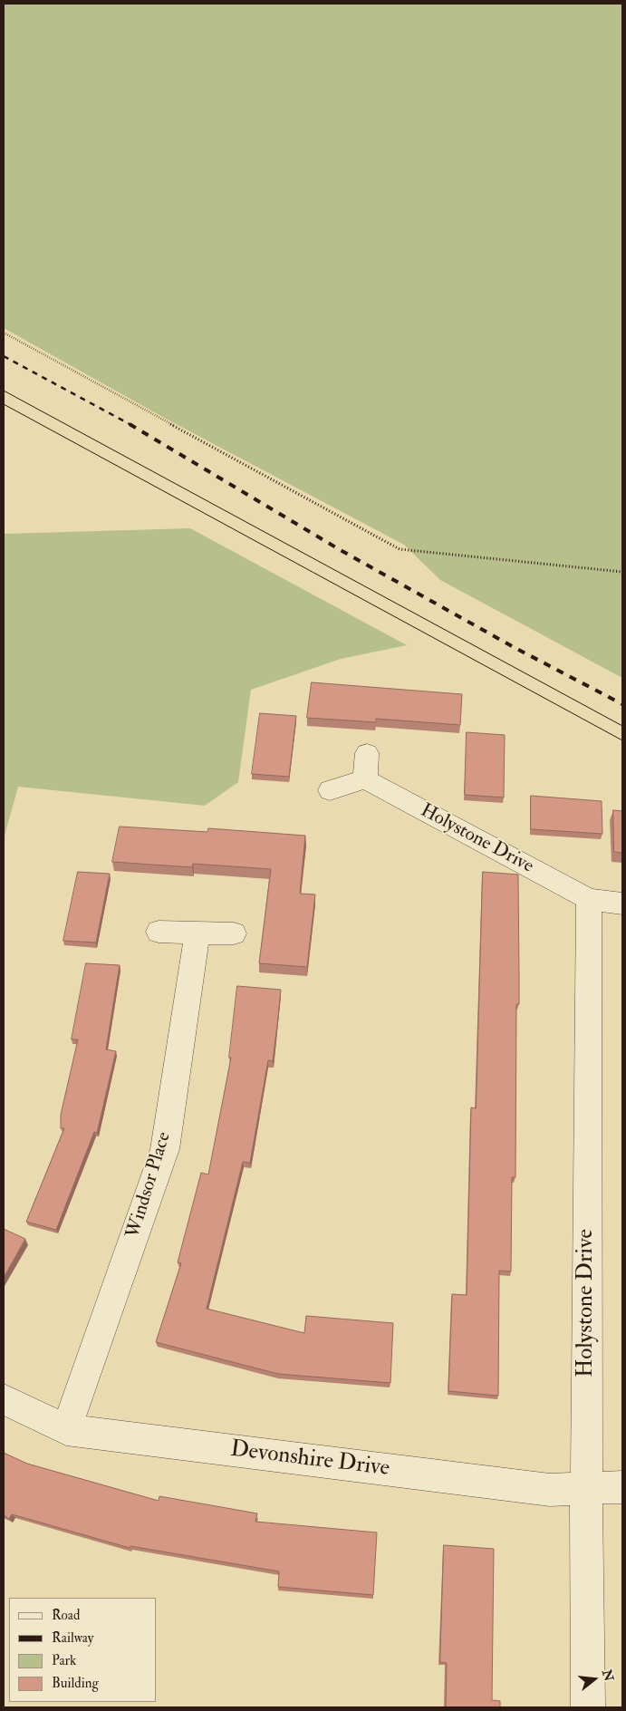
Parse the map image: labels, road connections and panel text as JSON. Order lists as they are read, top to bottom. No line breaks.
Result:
{"streets":{"street":["Holystone Drive","Windsor Place","Devonshire Drive"]},"crossings":[["Holystone Drive","Devonshire Drive"],["Windsor Place","Devonshire Drive"]],"legend":["Road","Railway","Park","Building"],"north":"right"}
